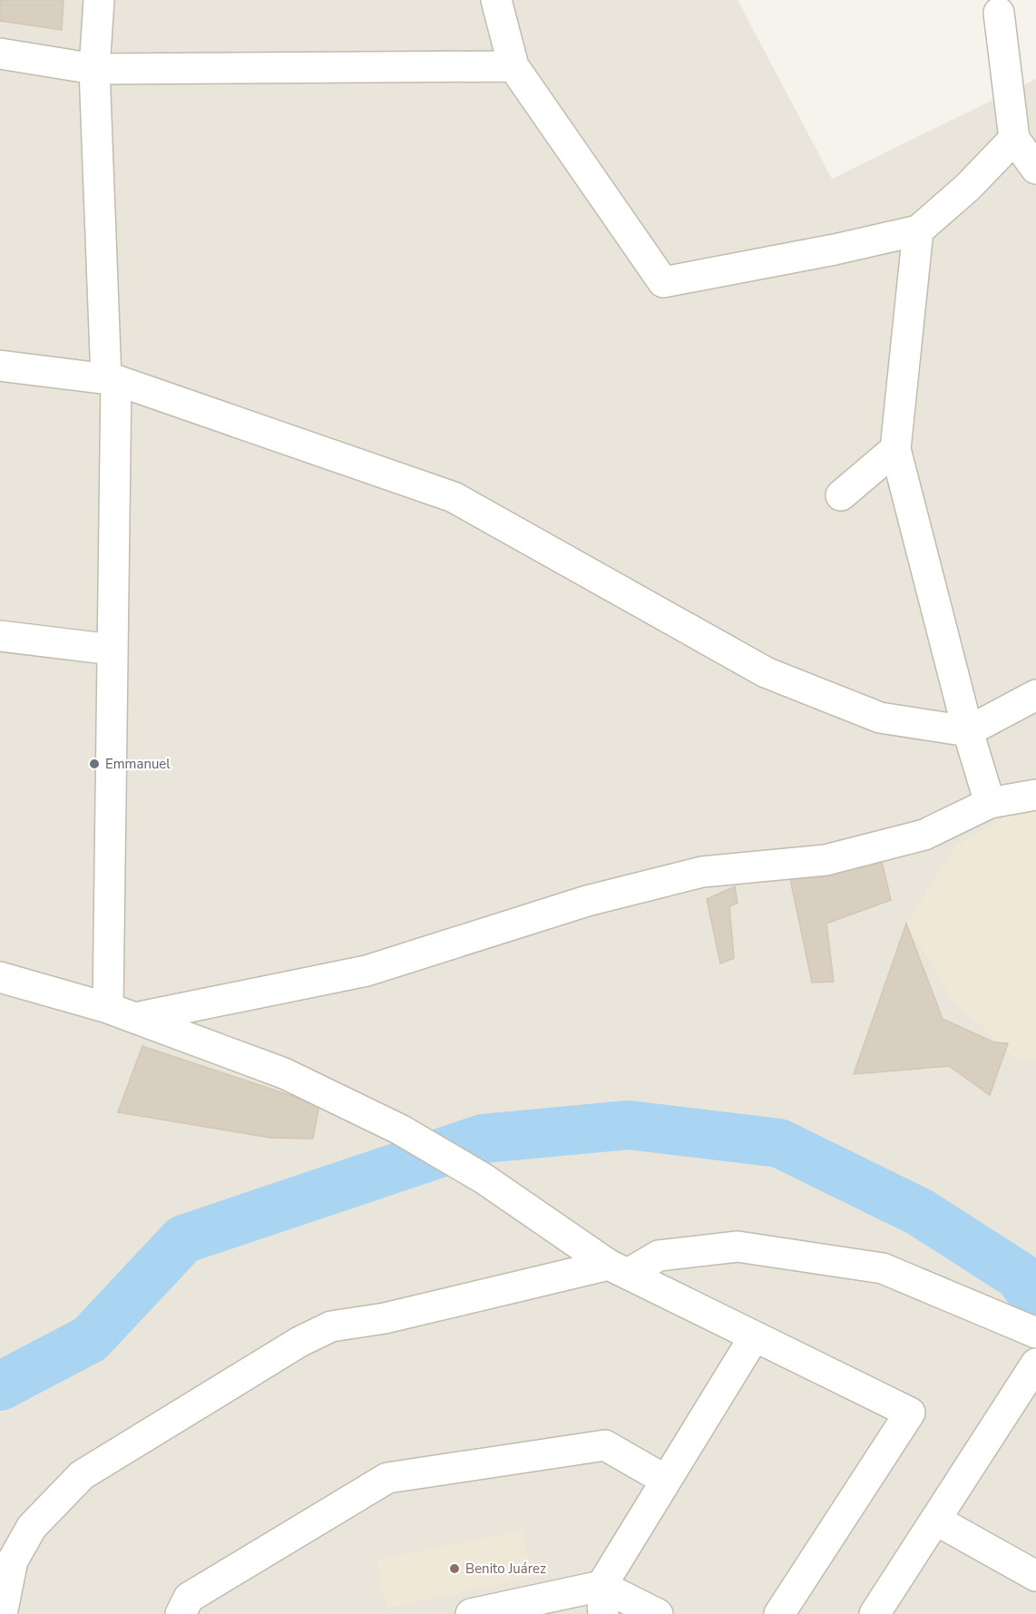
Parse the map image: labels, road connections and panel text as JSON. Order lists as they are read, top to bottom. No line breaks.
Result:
{"places":["Emmanuel","Benito Juárez"]}
